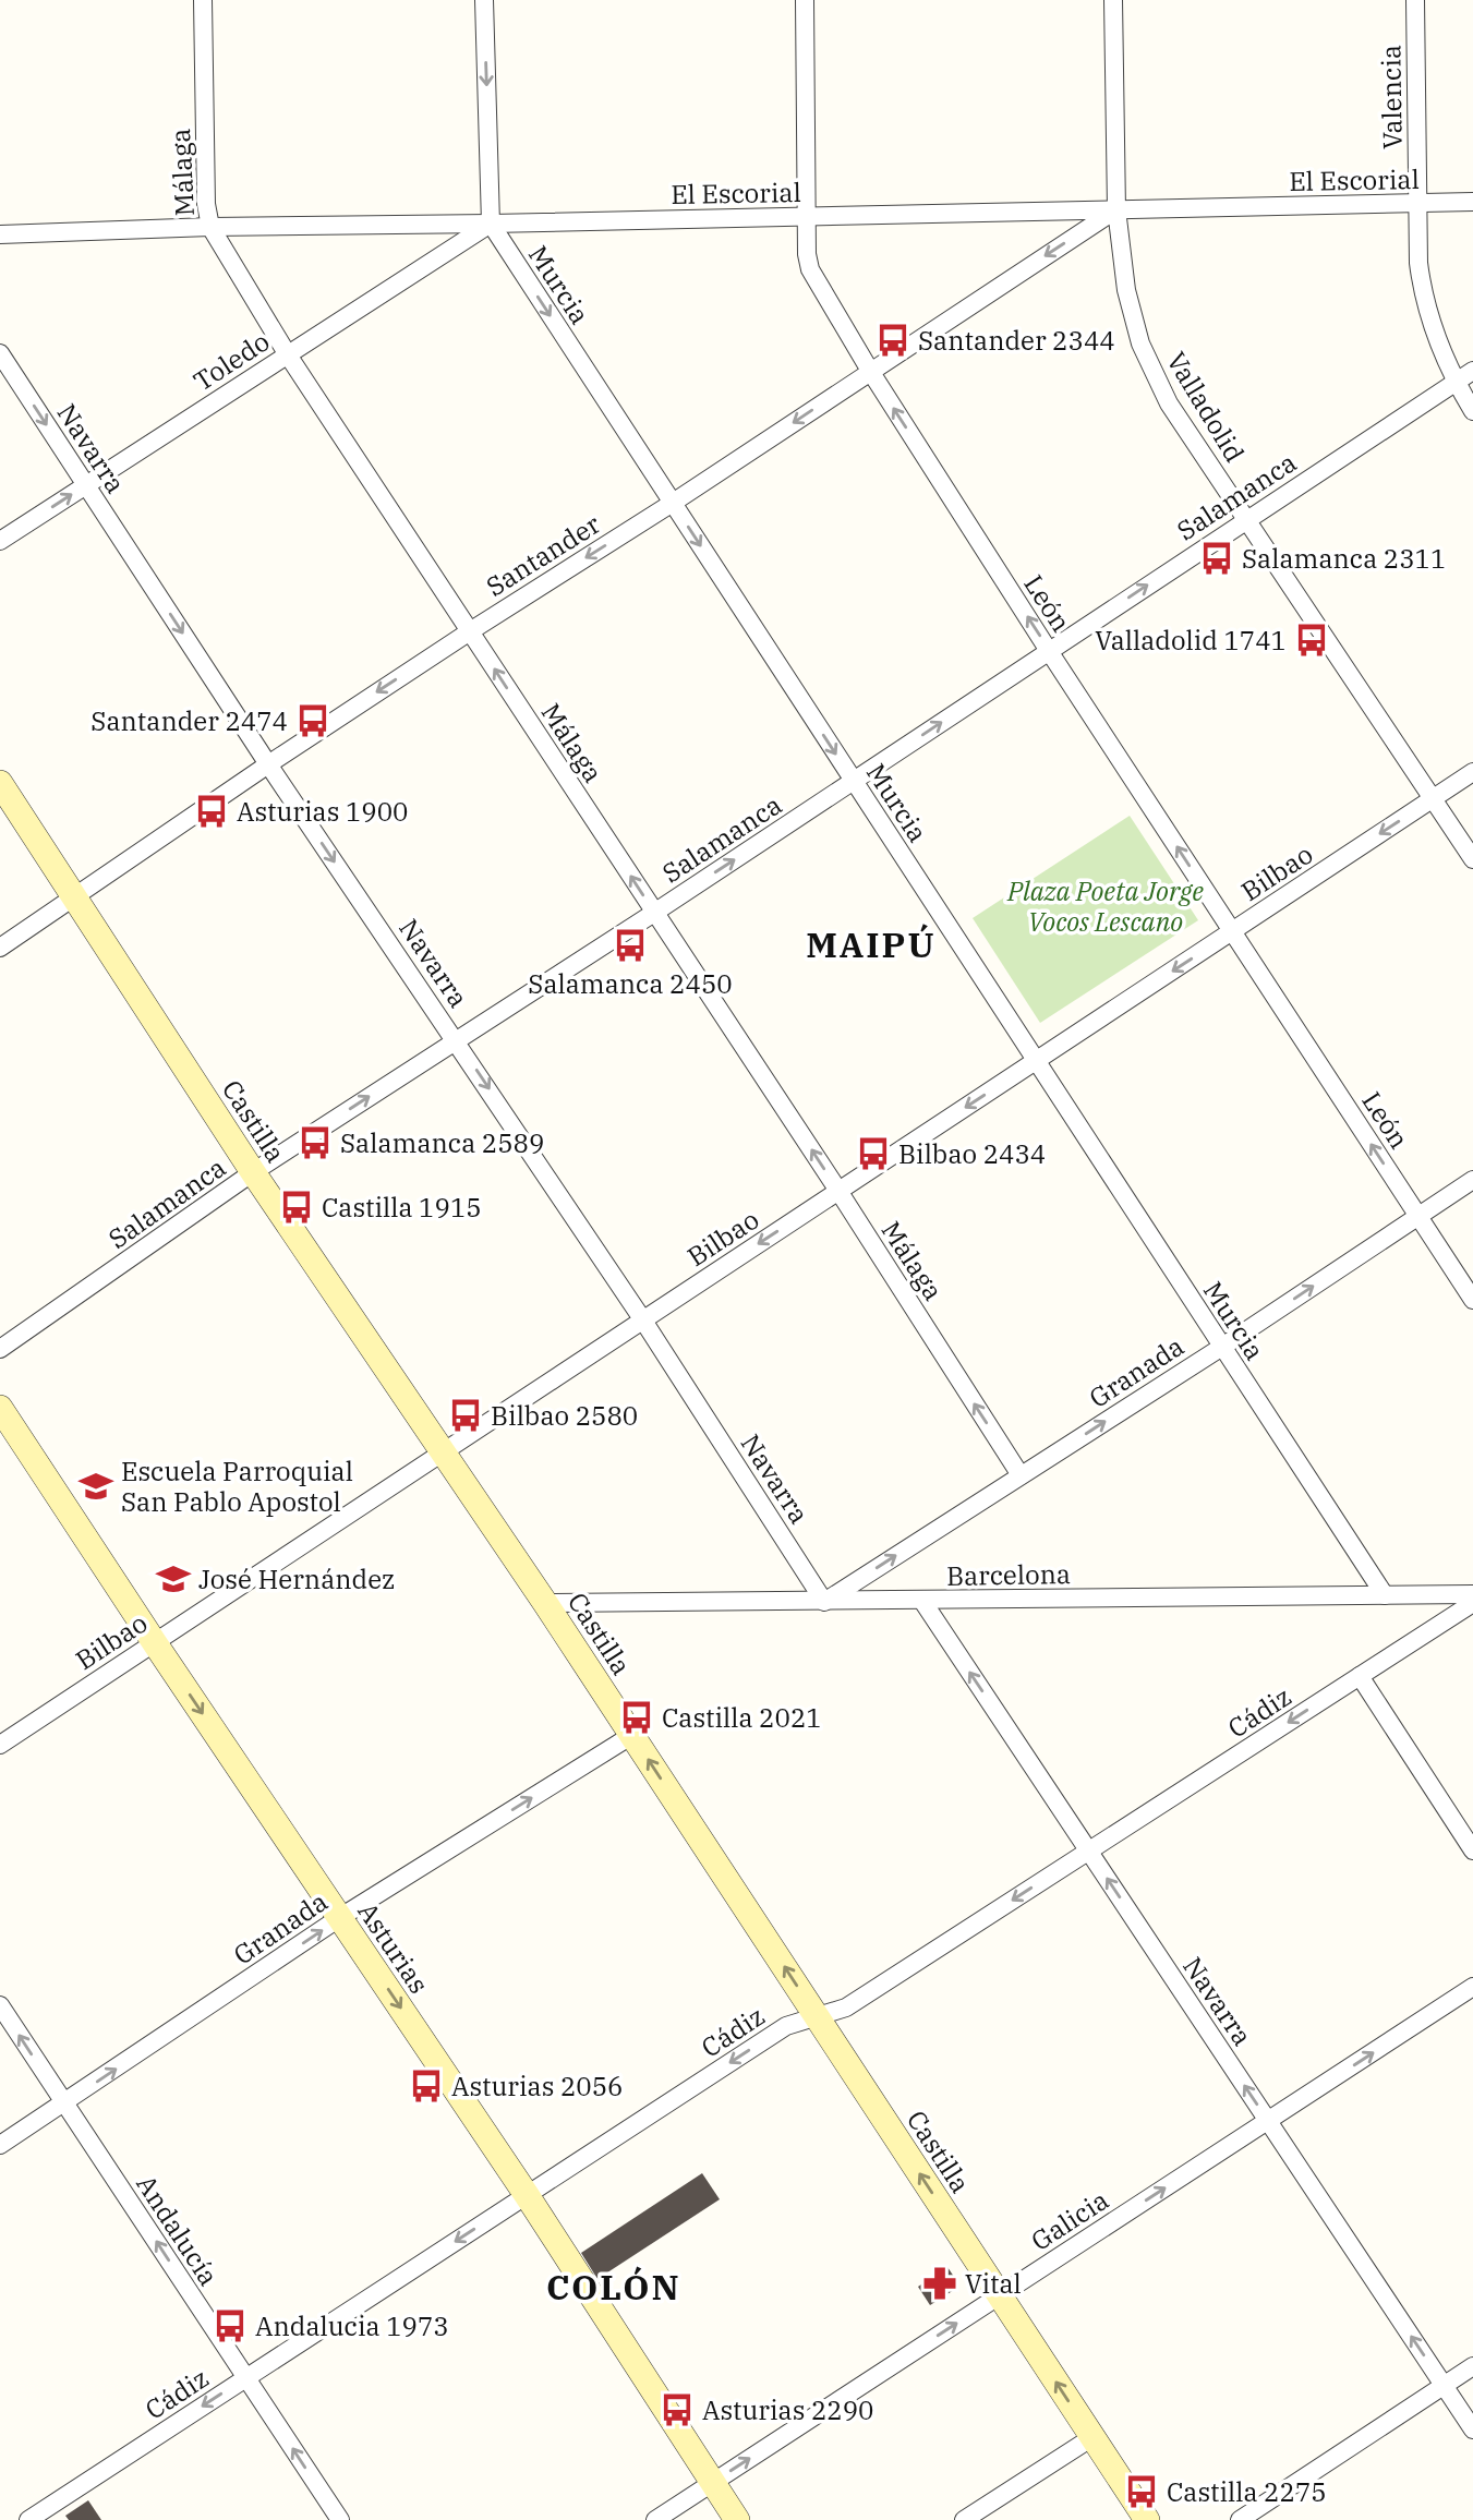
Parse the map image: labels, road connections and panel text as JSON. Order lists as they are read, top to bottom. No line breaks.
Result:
{"streets":{"street":["Valencia","Málaga","El Escorial","Murcia","Toledo","Valladolid","Navarra","Salamanca","Santander","León","Bilbao","Castilla","Granada","Barcelona","Cádiz","Asturias","Galicia","Andalucía"]},"crossings":[["Valencia","El Escorial"],["Valencia","Salamanca"],["Málaga","El Escorial"],["Málaga","Toledo"],["Málaga","Salamanca"],["Málaga","Santander"],["Málaga","Bilbao"],["Málaga","Granada"],["El Escorial","Murcia"],["El Escorial","Toledo"],["El Escorial","Valladolid"],["El Escorial","Santander"],["El Escorial","León"],["Murcia","Toledo"],["Murcia","Salamanca"],["Murcia","Santander"],["Murcia","Bilbao"],["Murcia","Granada"],["Murcia","Barcelona"],["Toledo","Navarra"],["Valladolid","Salamanca"],["Valladolid","Santander"],["Valladolid","Bilbao"],["Navarra","Salamanca"],["Navarra","Santander"],["Navarra","Bilbao"],["Navarra","Granada"],["Navarra","Barcelona"],["Navarra","Cádiz"],["Navarra","Galicia"],["Salamanca","León"],["Salamanca","Castilla"],["Santander","León"],["Santander","Castilla"],["León","Bilbao"],["León","Granada"],["Bilbao","Castilla"],["Bilbao","Asturias"],["Castilla","Granada"],["Castilla","Barcelona"],["Castilla","Cádiz"],["Castilla","Galicia"],["Granada","Barcelona"],["Granada","Asturias"],["Granada","Andalucía"],["Cádiz","Asturias"],["Cádiz","Andalucía"],["Asturias","Galicia"]],"one_way":["Málaga","Murcia","Salamanca","Santander","León","Bilbao","Castilla","Granada","Cádiz","Asturias","Galicia","Andalucía"],"districts":["MAIPÚ","COLÓN"],"parks":["Plaza Poeta Jorge Vocos Lescano"],"places":{"bus stop":["Santander 2344","Salamanca 2311","Valladolid 1741","Santander 2474","Asturias 1900","Salamanca 2450","Salamanca 2589","Bilbao 2434","Castilla 1915","Bilbao 2580","Castilla 2021","Asturias 2056","Andalucia 1973","Asturias 2290","Castilla 2275"],"school or university":["Escuela Parroquial San Pablo Apostol","José Hernández"],"pharmacy":["Vital"]}}
